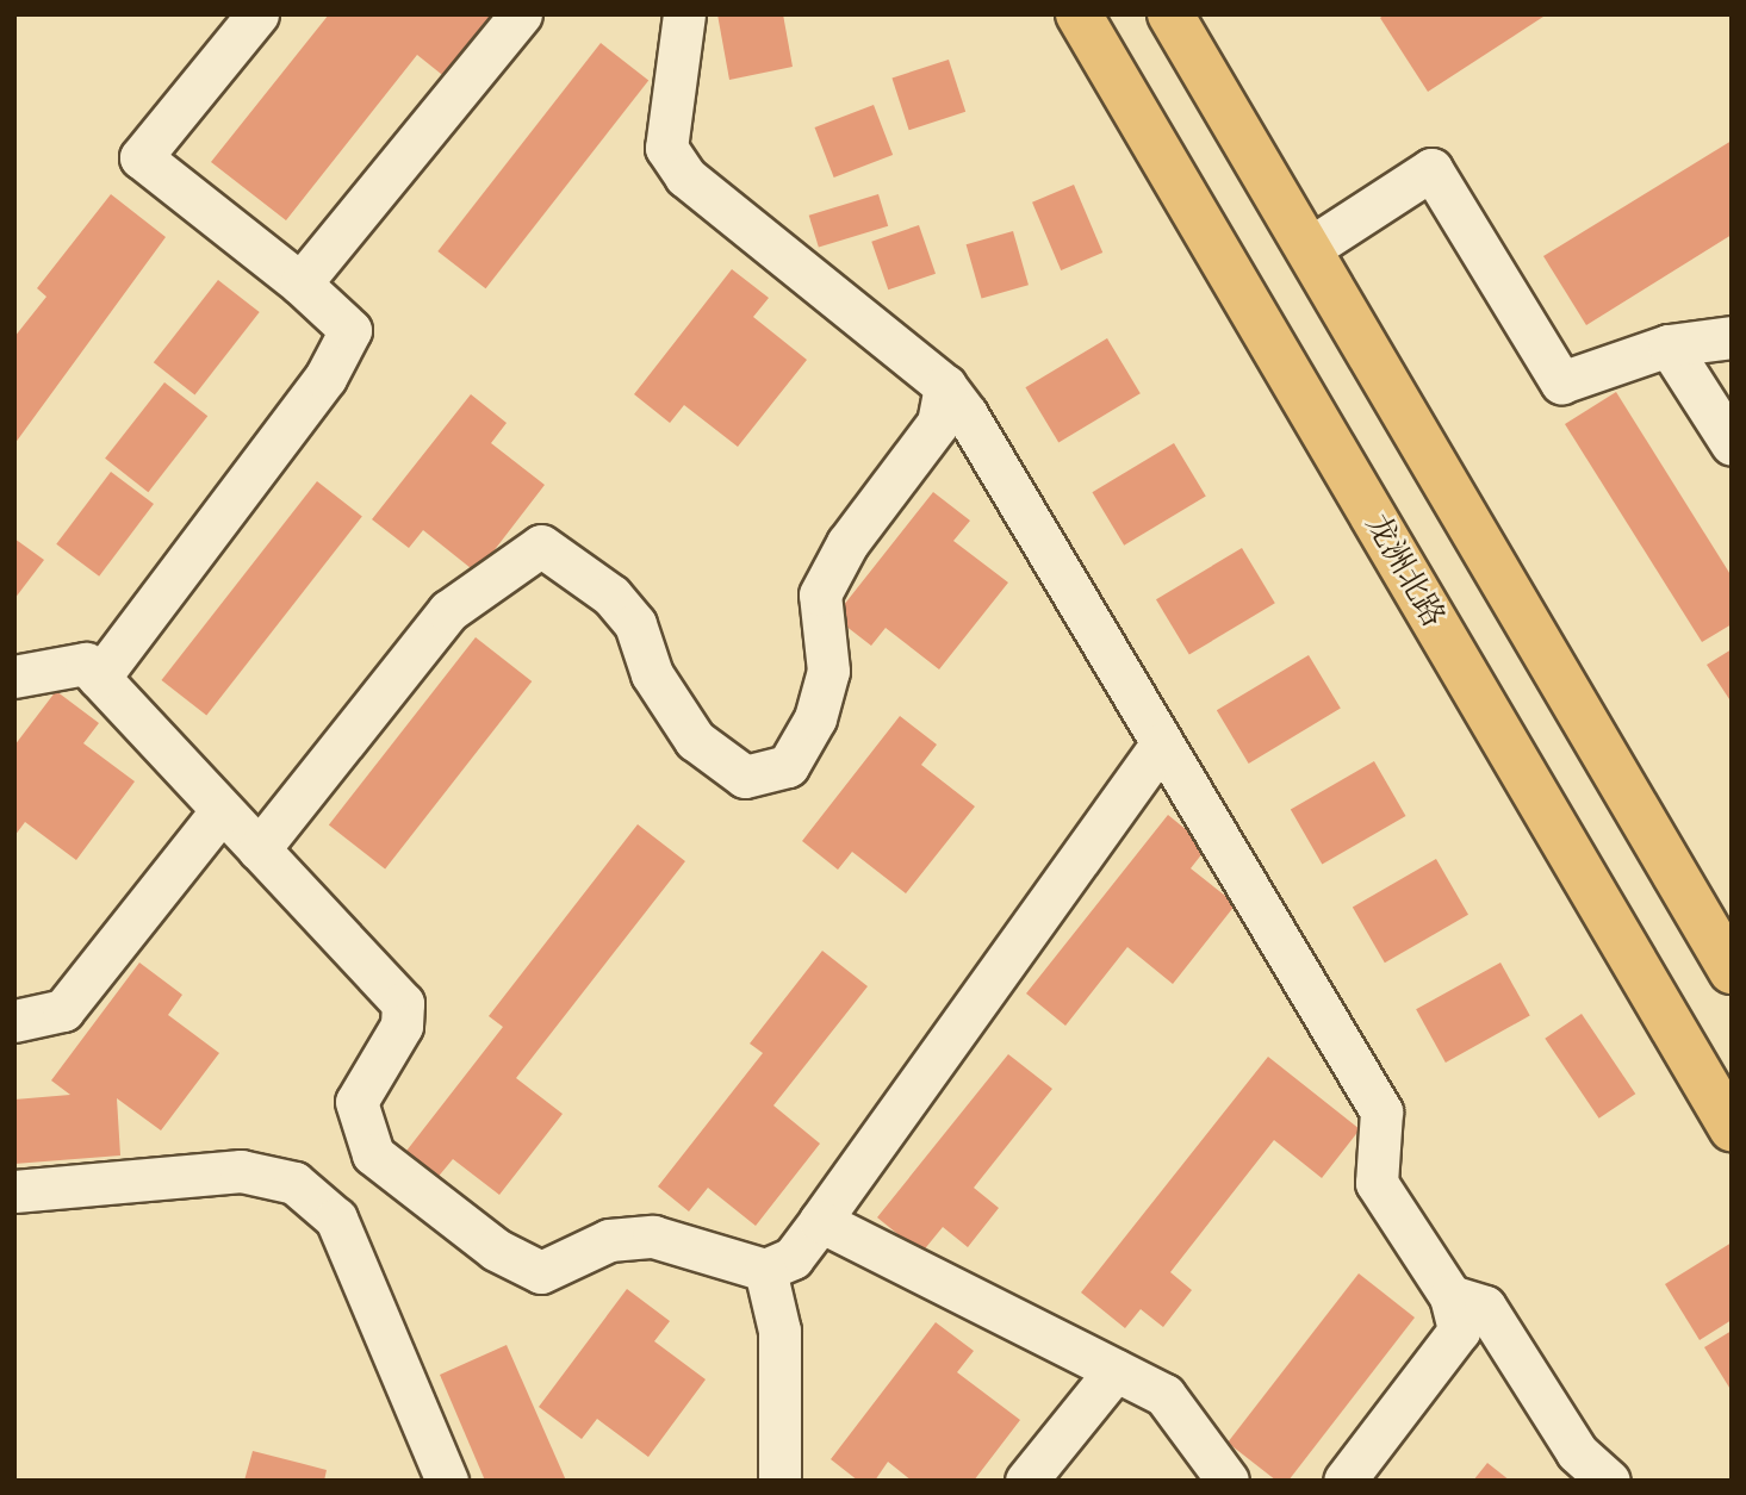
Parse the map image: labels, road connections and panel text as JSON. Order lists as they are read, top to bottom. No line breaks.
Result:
{"streets":{"main road":["龙洲北路"]}}
